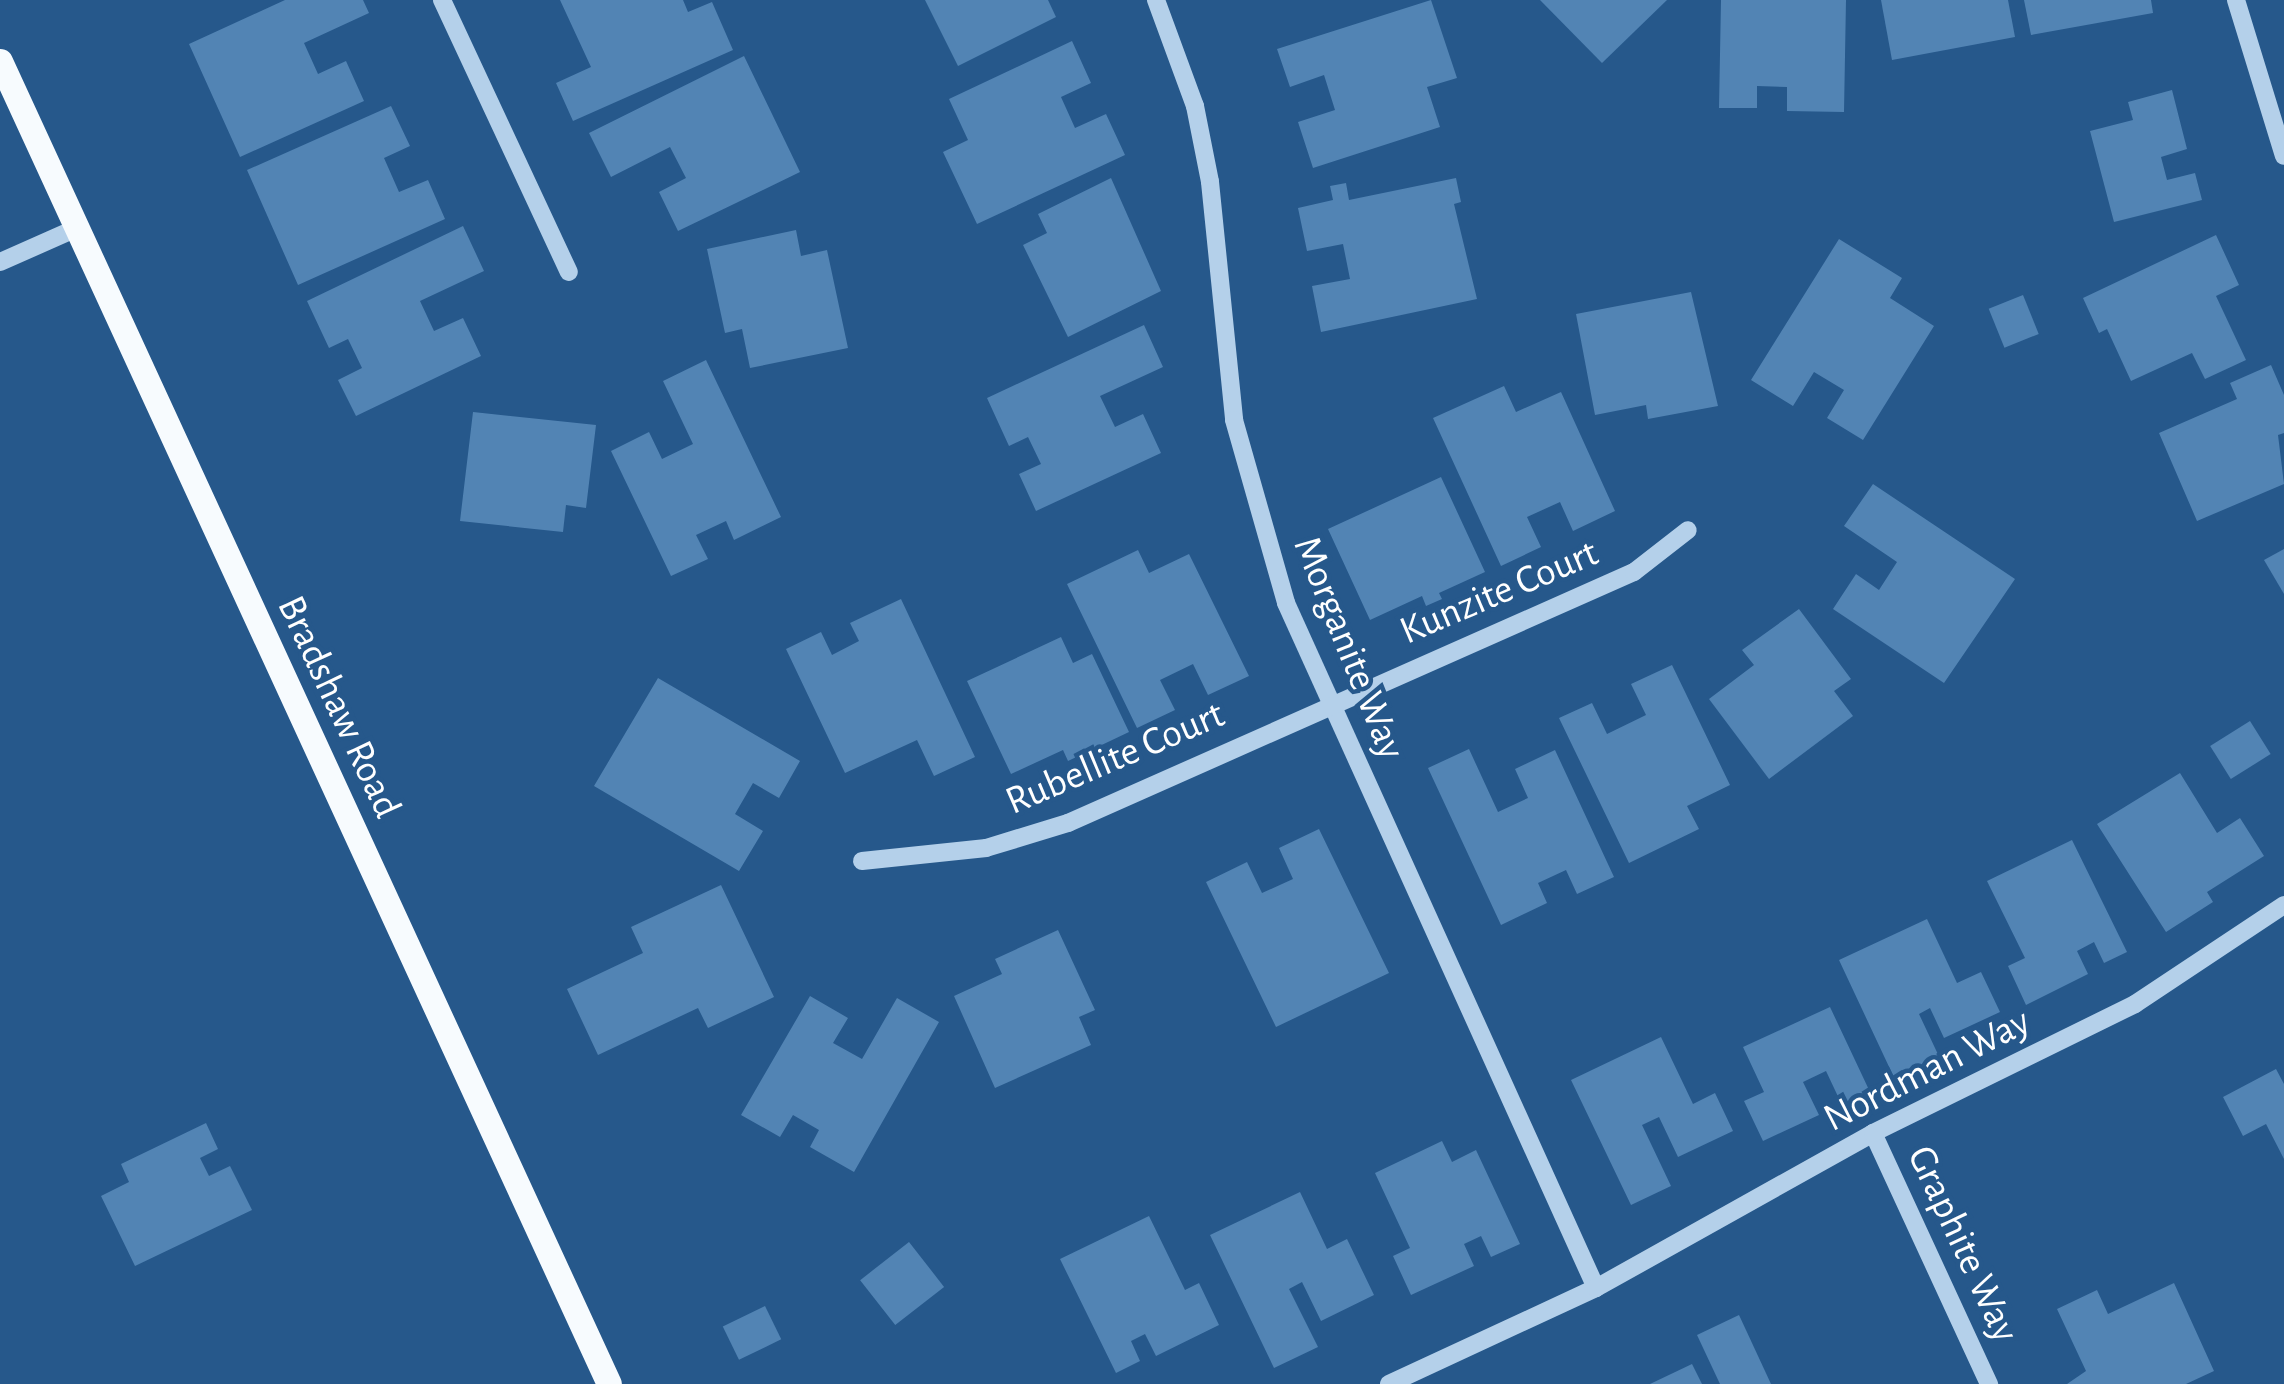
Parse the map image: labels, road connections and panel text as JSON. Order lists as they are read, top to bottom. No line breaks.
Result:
{"streets":{"main road":["Bradshaw Road"],"street":["Kunzite Court","Morganite Way","Rubellite Court","Nordman Way","Graphite Way"]},"crossings":[["Kunzite Court","Morganite Way"],["Kunzite Court","Rubellite Court"],["Morganite Way","Rubellite Court"],["Morganite Way","Nordman Way"],["Nordman Way","Graphite Way"]]}
